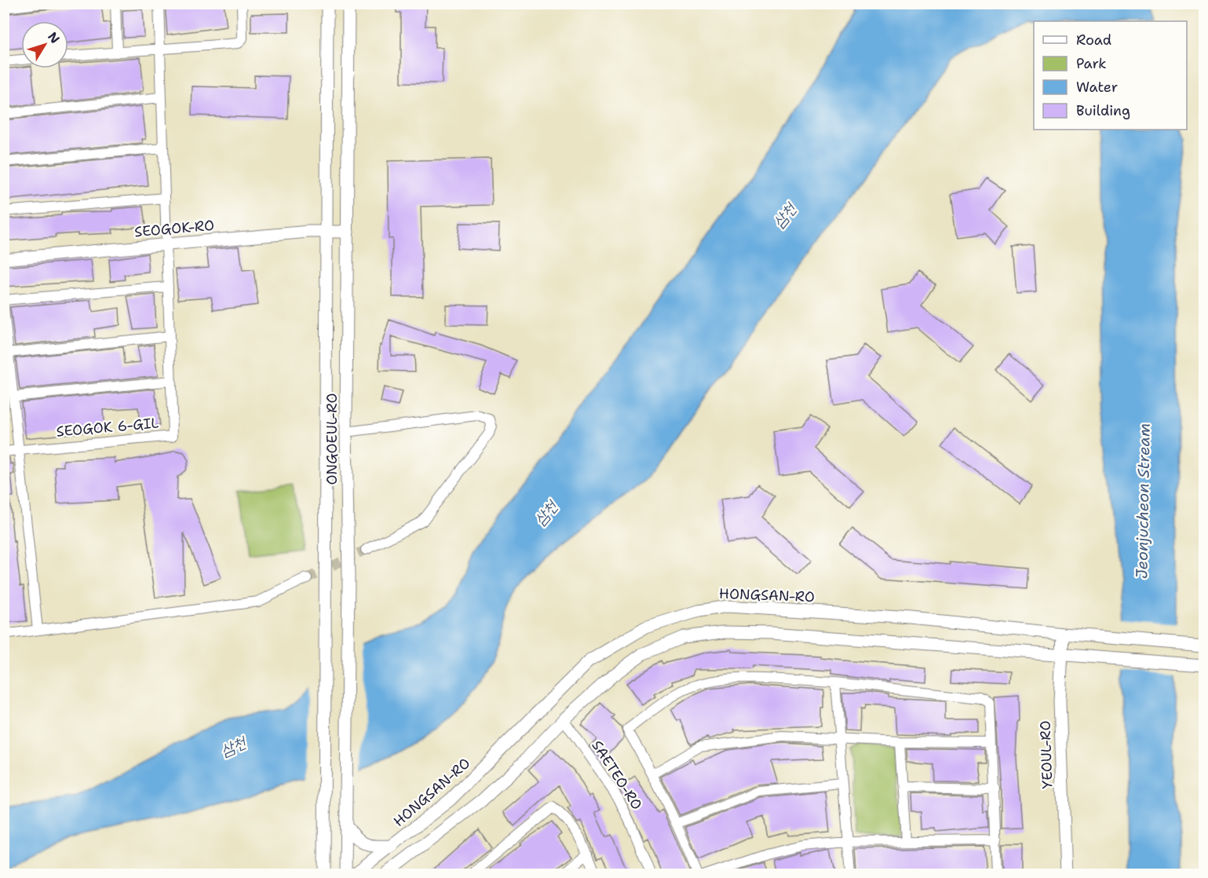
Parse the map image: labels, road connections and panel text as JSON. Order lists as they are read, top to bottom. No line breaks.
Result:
{"streets":{"street":["SEOGOK-RO","SEOGOK 6-GIL","ONGOEUL-RO","HONGSAN-RO","YEOUL-RO","SAETEO-RO"]},"crossings":[["SEOGOK-RO","SEOGOK 6-GIL"],["SEOGOK-RO","ONGOEUL-RO"],["HONGSAN-RO","YEOUL-RO"]],"water":["삼천","Jeonjucheon Stream"],"legend":["Road","Park","Water","Building"],"north":"top right"}
